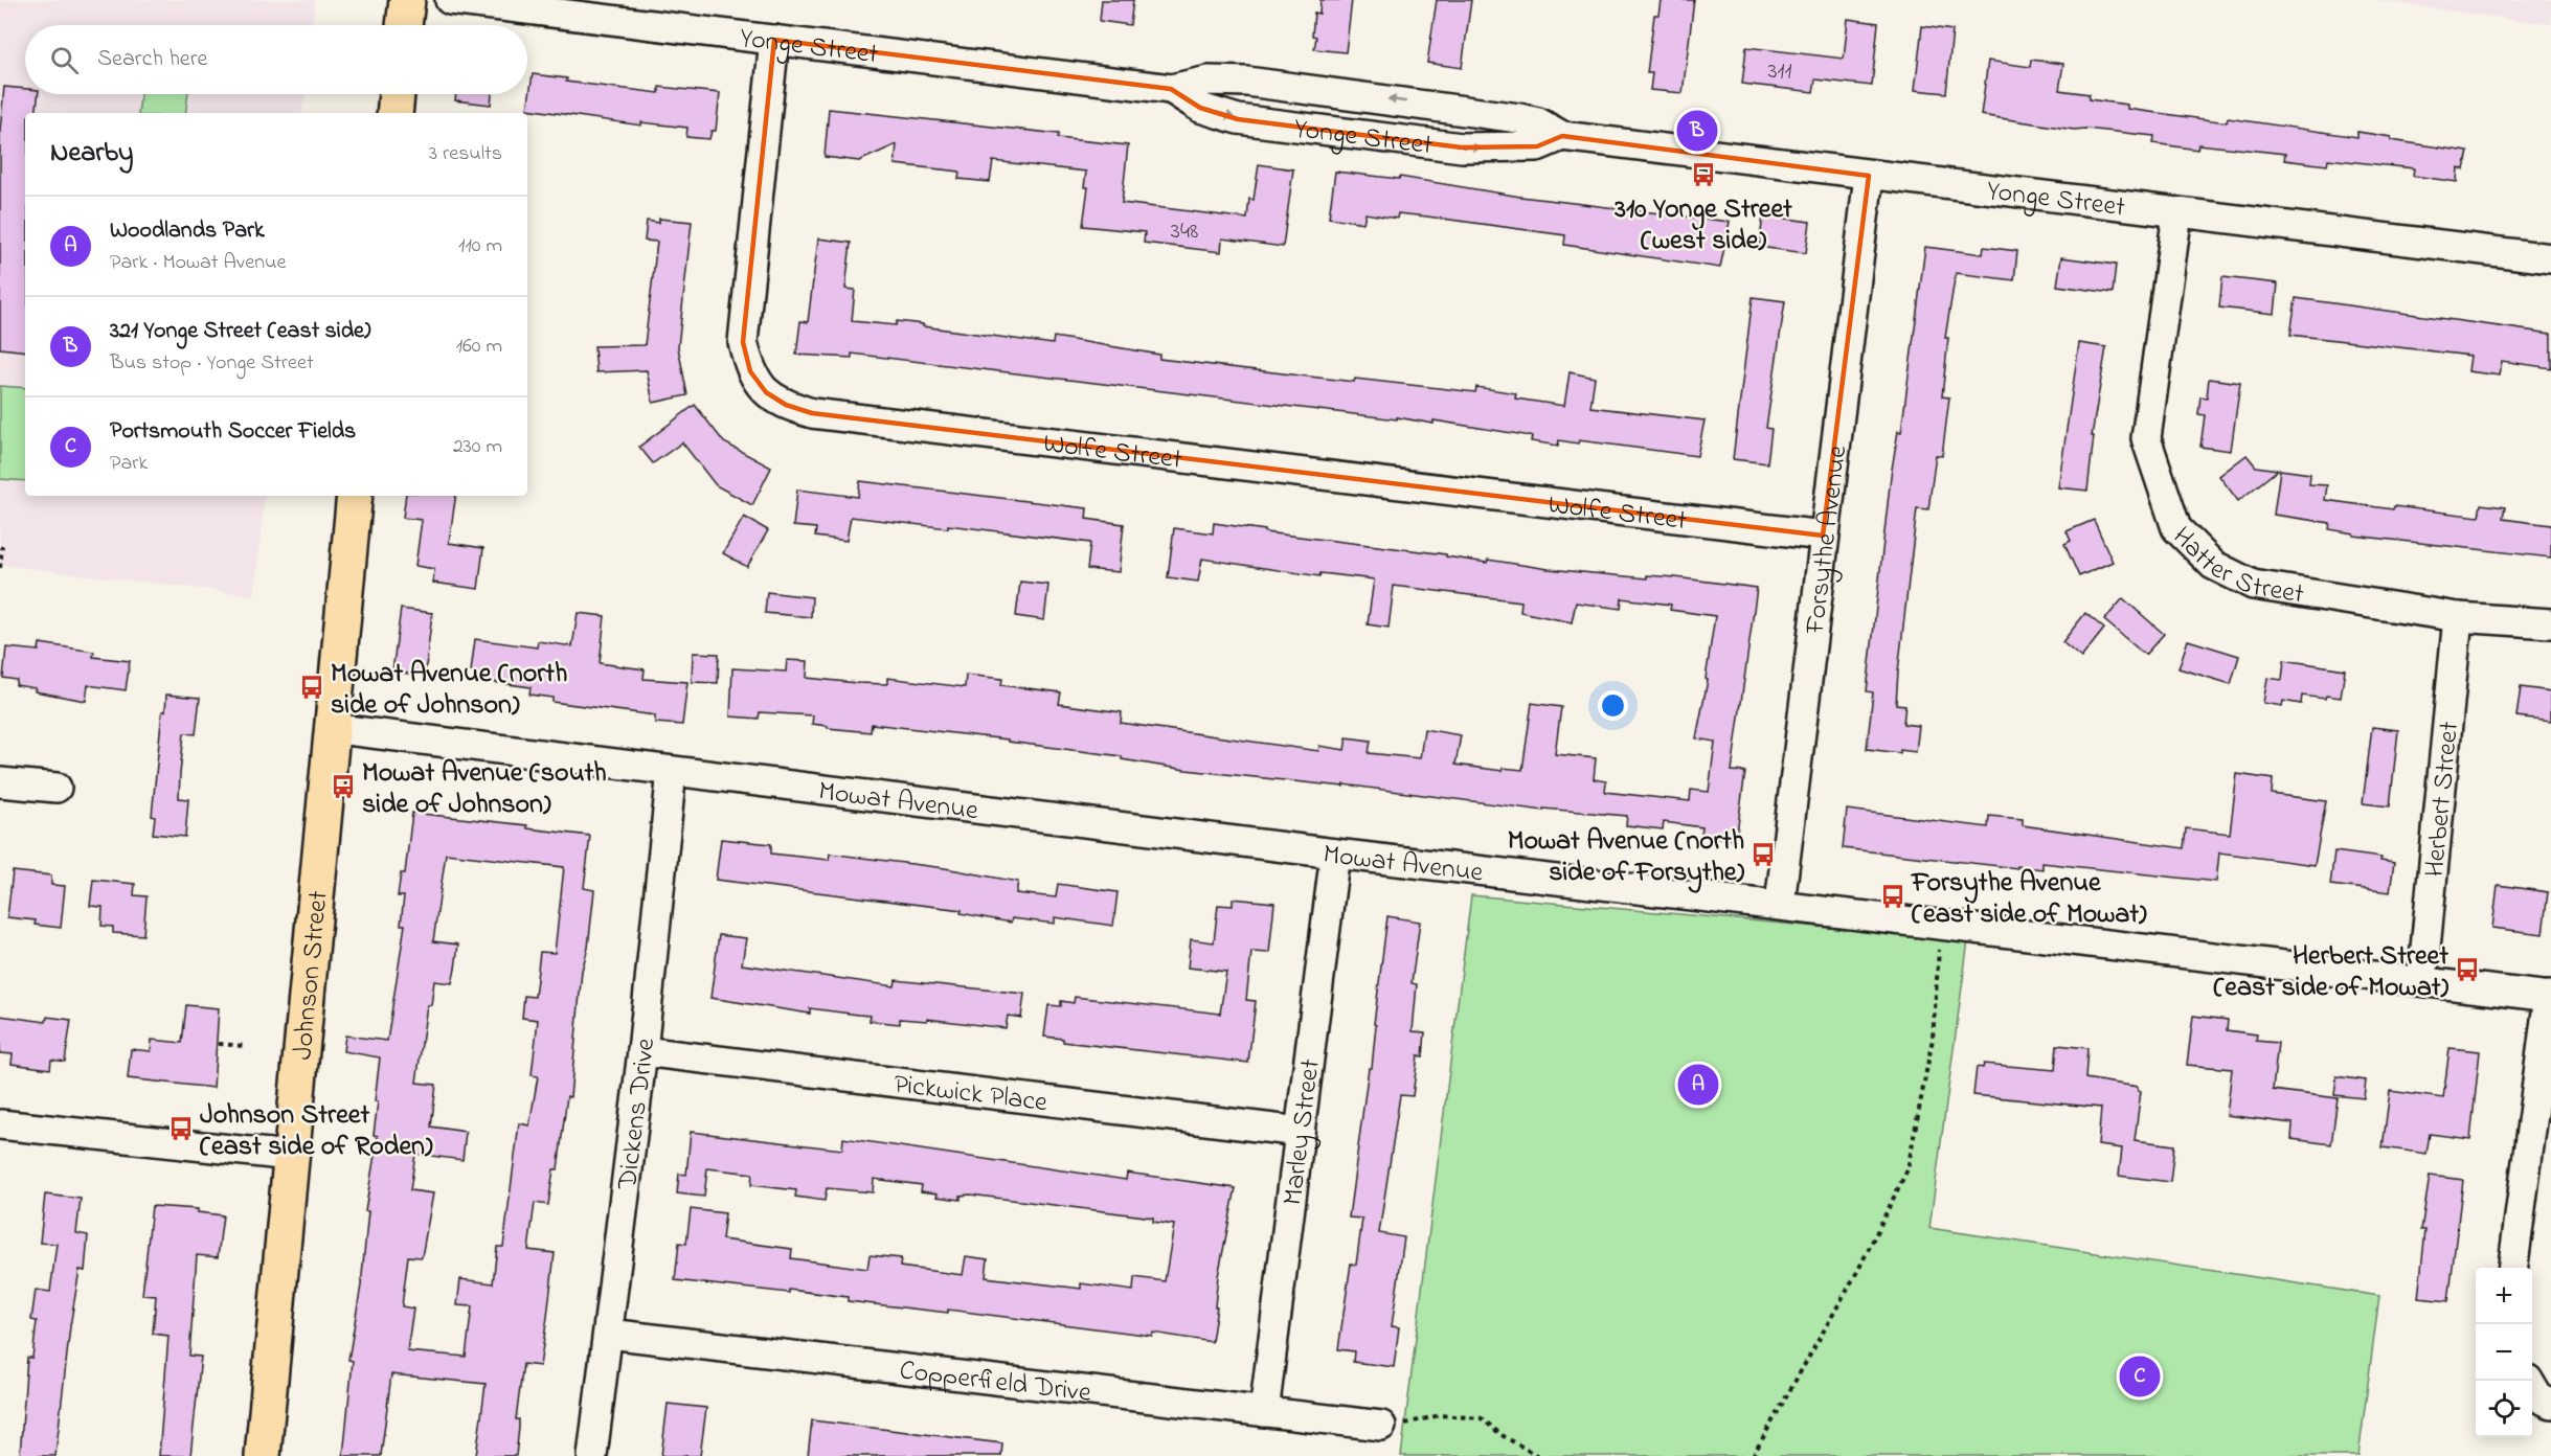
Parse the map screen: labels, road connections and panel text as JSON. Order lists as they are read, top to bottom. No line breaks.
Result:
{"streets":{"main road":["Johnson Street"],"street":["Yonge Street","Wolfe Street","Forsythe Avenue","Hatter Street","Mowat Avenue","Herbert Street","Pickwick Place","Dickens Drive","Marley Street","Copperfield Drive"]},"crossings":[["Yonge Street","Wolfe Street"],["Yonge Street","Forsythe Avenue"],["Yonge Street","Hatter Street"],["Wolfe Street","Forsythe Avenue"],["Forsythe Avenue","Mowat Avenue"],["Hatter Street","Herbert Street"],["Mowat Avenue","Herbert Street"],["Mowat Avenue","Johnson Street"],["Mowat Avenue","Dickens Drive"],["Mowat Avenue","Marley Street"],["Pickwick Place","Dickens Drive"],["Pickwick Place","Marley Street"],["Dickens Drive","Copperfield Drive"],["Marley Street","Copperfield Drive"]],"places":{"bus stop":["310 Yonge Street (west side)","Mowat Avenue (north side of Johnson)","Mowat Avenue (south side of Johnson)","Mowat Avenue (north side of Forsythe)","Forsythe Avenue (east side of Mowat)","Herbert Street (east side of Mowat)","Johnson Street (east side of Roden)"]},"house_numbers":["311","348"],"page":{"search":"Search here","pins":["B","A","C"],"heading":["Nearby","3 results"],"list":[{"mark":"A","name":"Woodlands Park","note":"Park · Mowat Avenue","value":"110 m"},{"mark":"B","name":"321 Yonge Street (east side)","note":"Bus stop · Yonge Street","value":"160 m"},{"mark":"C","name":"Portsmouth Soccer Fields","note":"Park","value":"230 m"}],"map_buttons":["+","−"]}}
